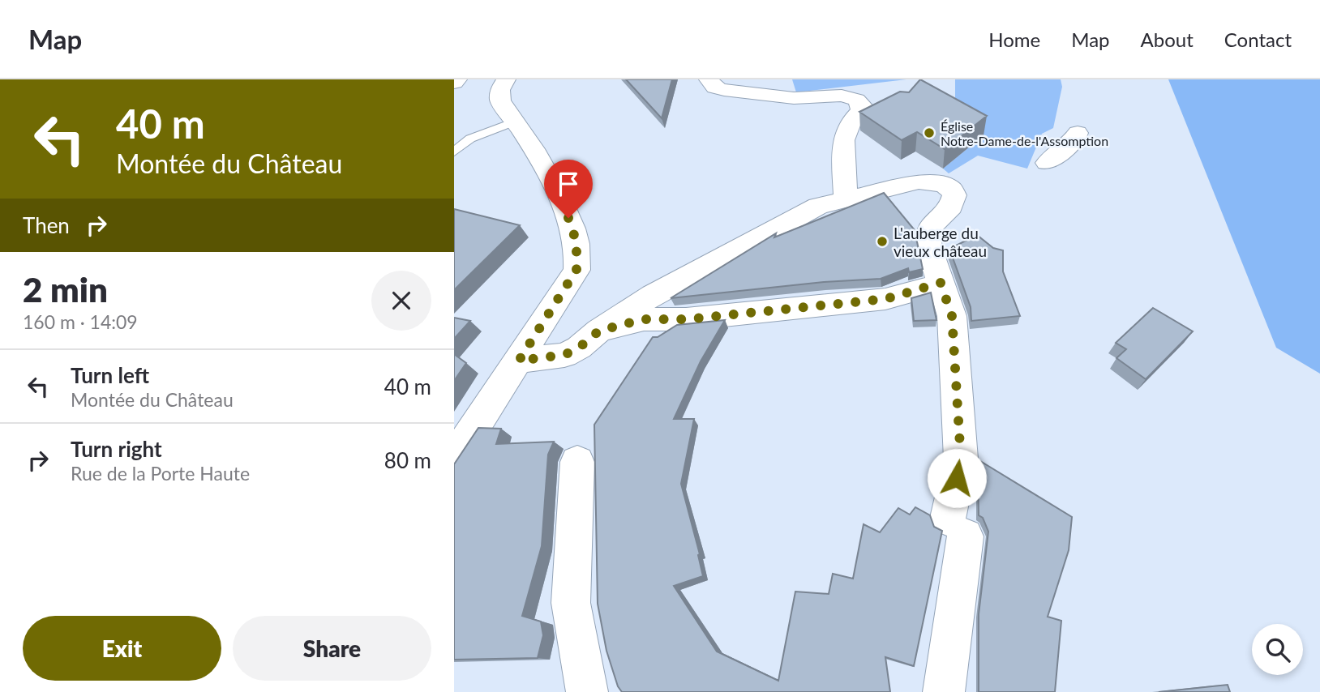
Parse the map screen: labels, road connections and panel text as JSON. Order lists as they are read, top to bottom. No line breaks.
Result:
{"places":["Église Notre-Dame-de-l'Assomption","L'auberge du vieux château"],"page":{"header":"Map","nav":["Home","Map","About","Contact"],"turn":["40 m","Montée du Château"],"then":"Then","heading":["2 min","160 m · 14:09"],"list":[{"name":"Turn left","note":"Montée du Château","value":"40 m"},{"name":"Turn right","note":"Rue de la Porte Haute","value":"80 m"}],"buttons":["Exit","Share"]}}
